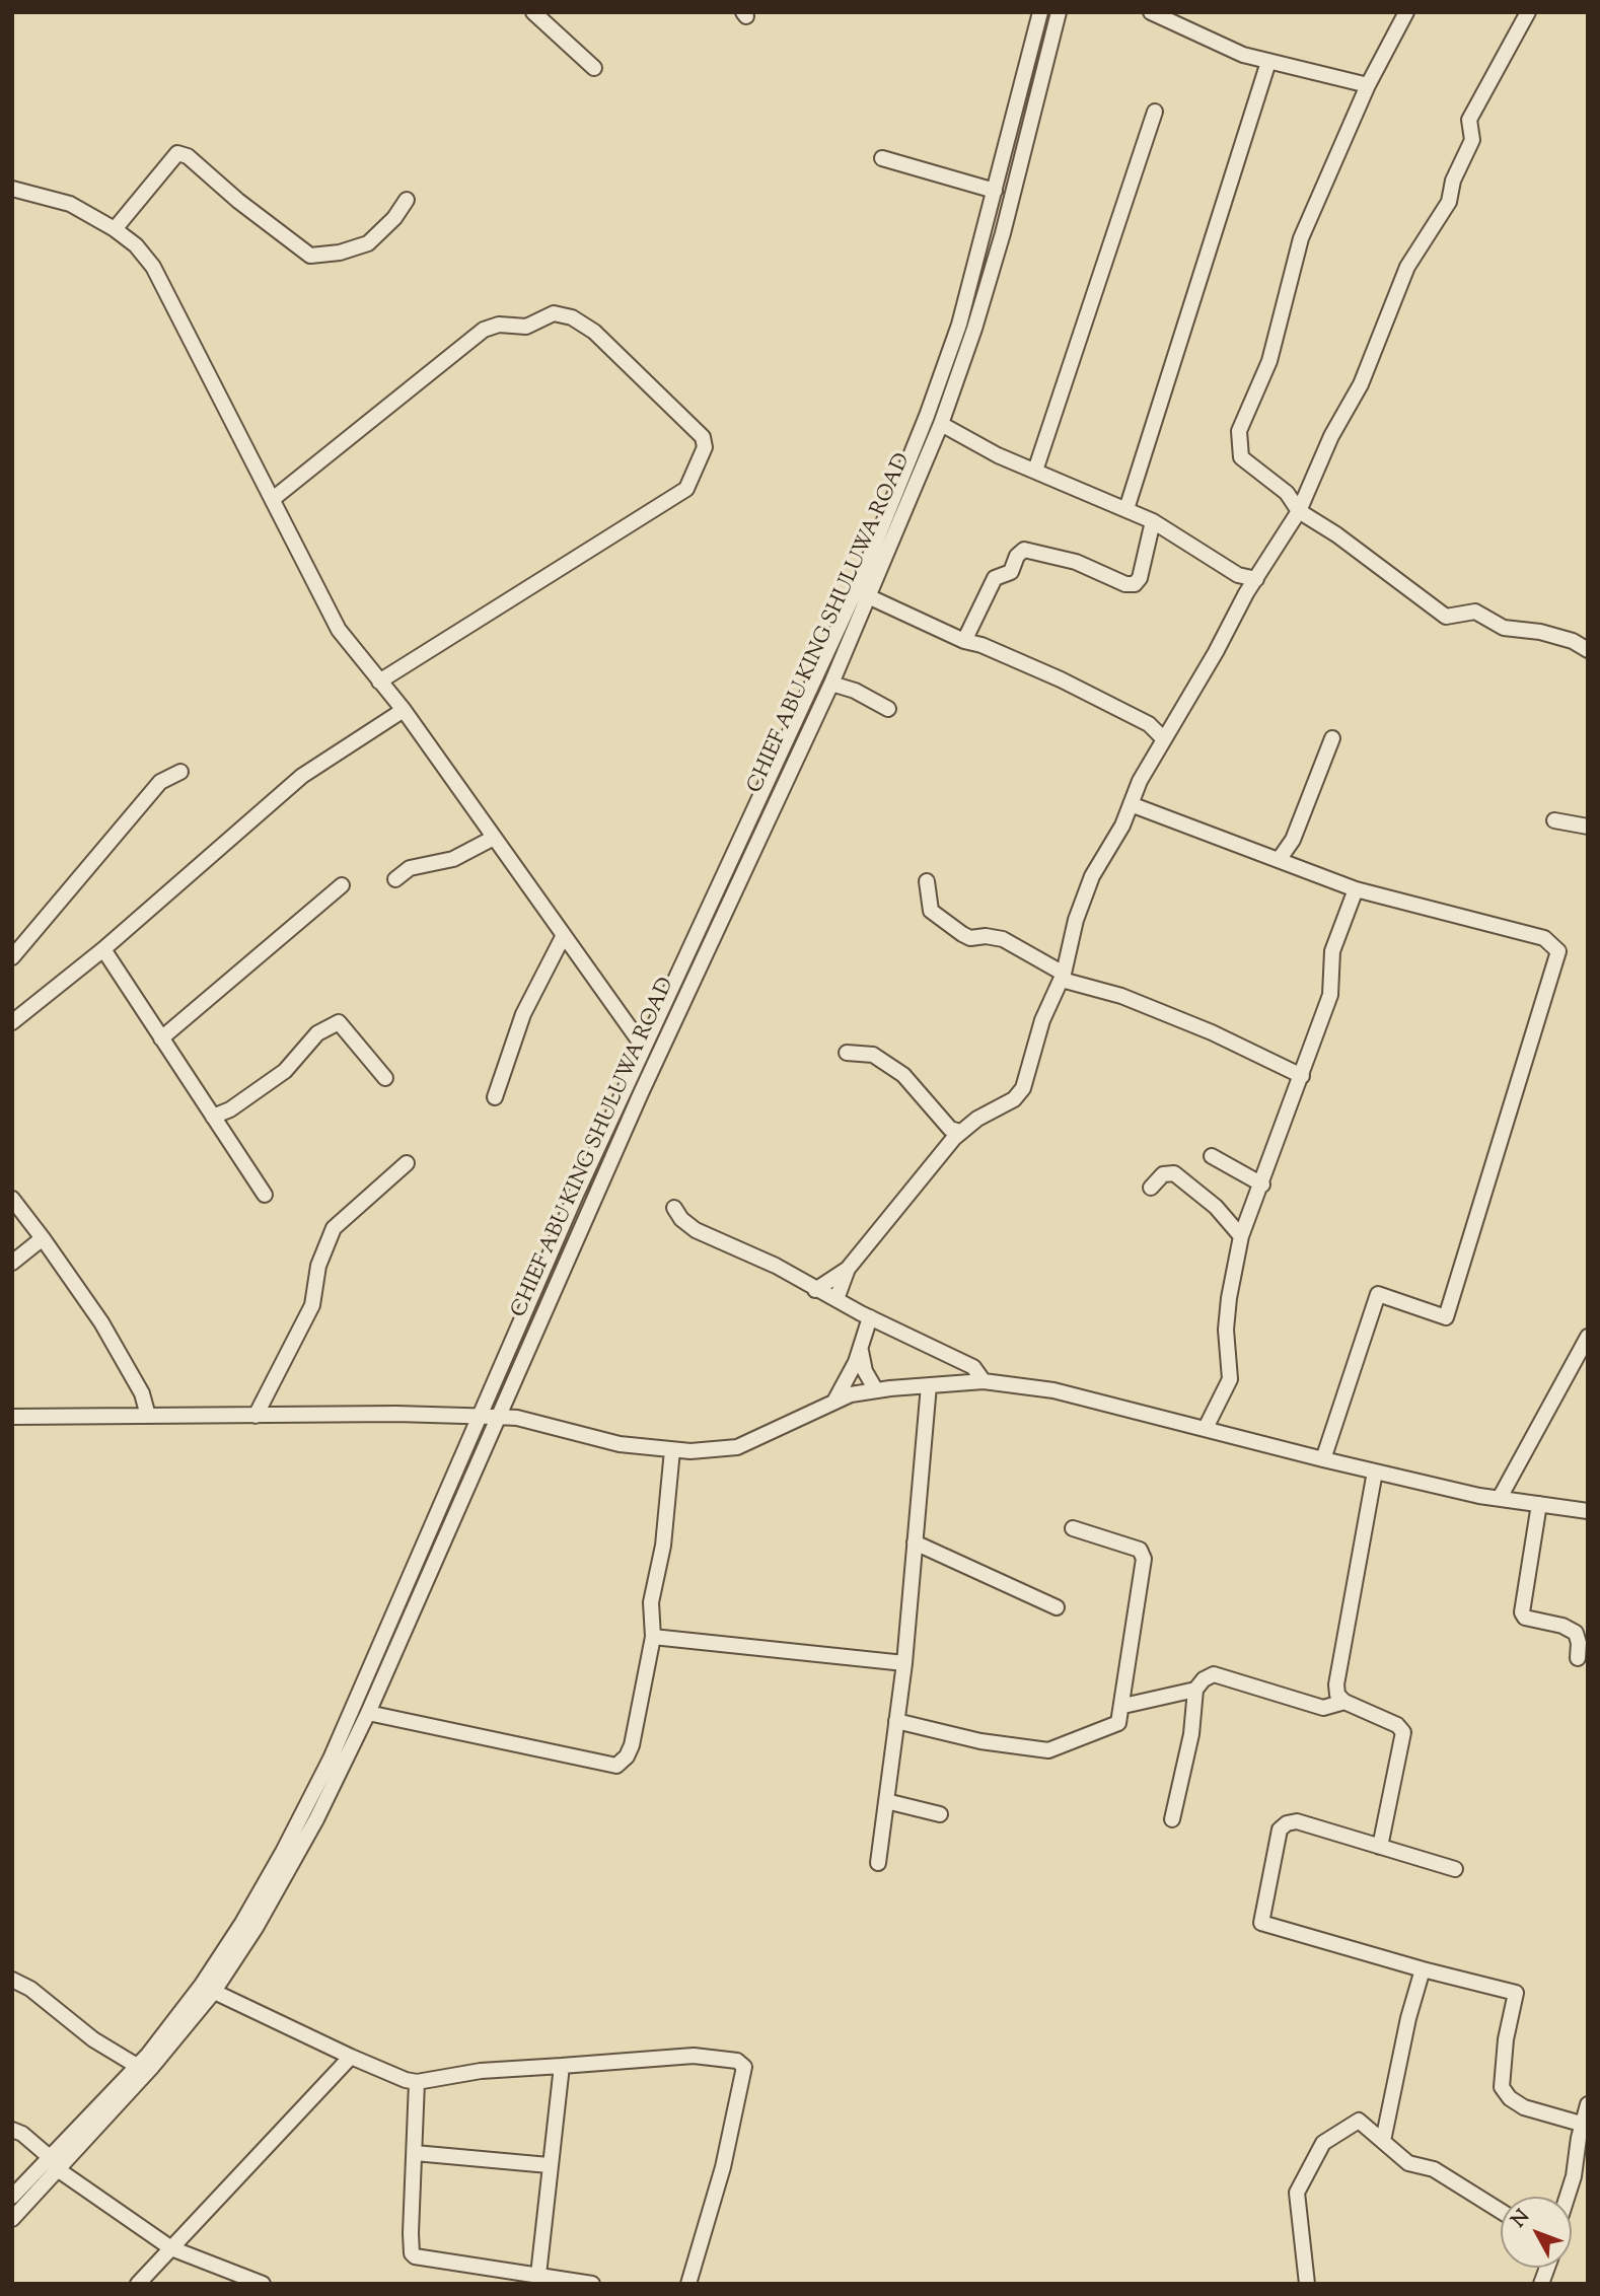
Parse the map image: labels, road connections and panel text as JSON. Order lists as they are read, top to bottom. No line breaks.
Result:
{"streets":{"street":["CHIEF ABU KING SHULUWA ROAD"]},"north":"top left"}
